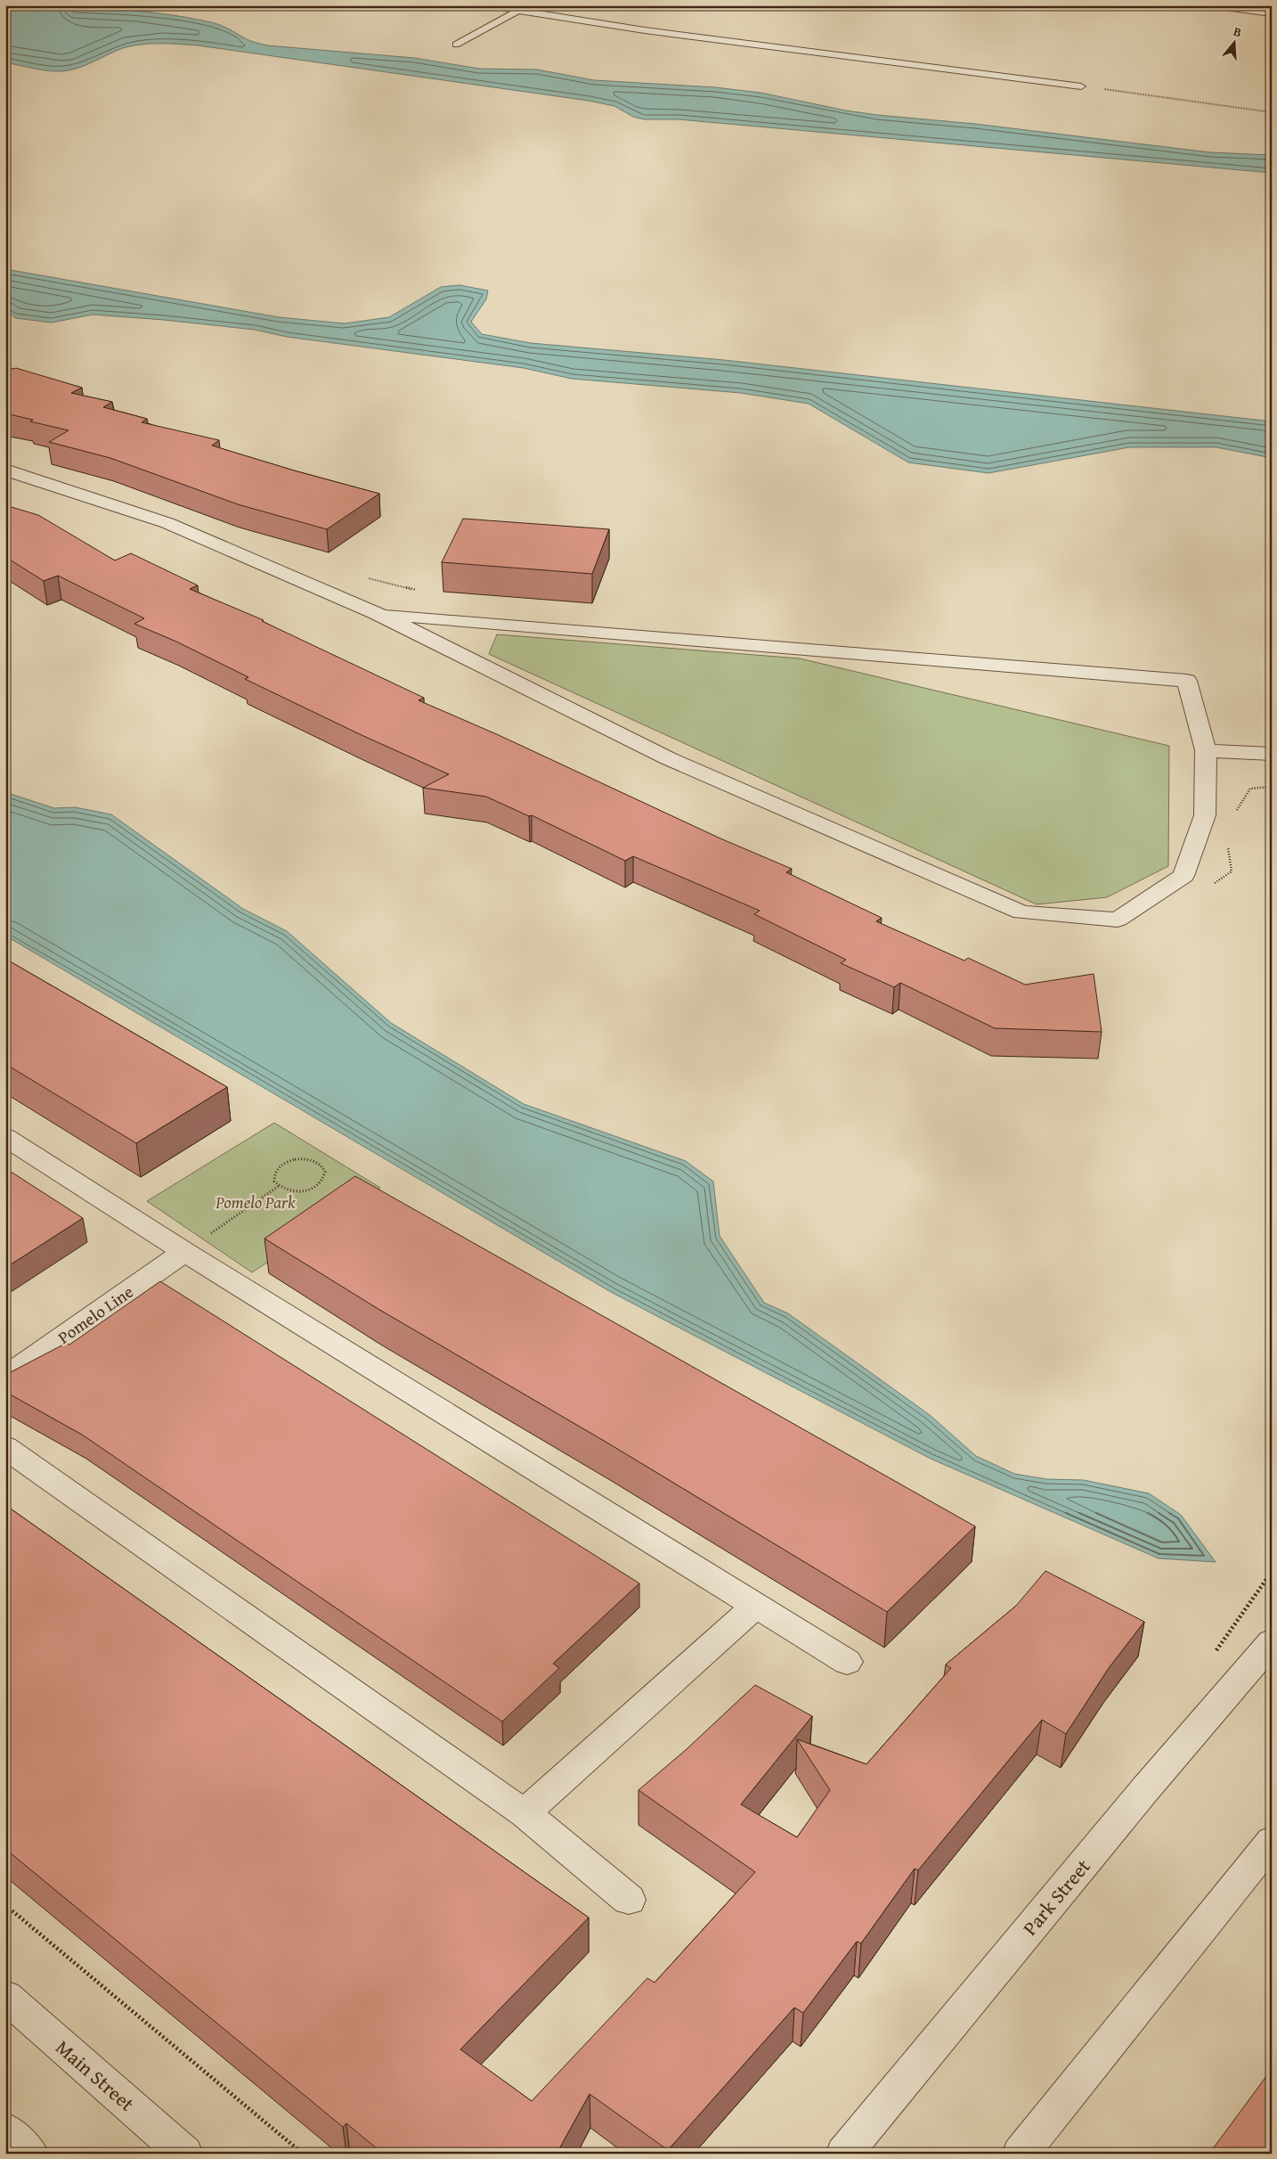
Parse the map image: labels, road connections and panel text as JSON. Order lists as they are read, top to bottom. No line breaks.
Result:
{"streets":{"street":["Pomelo Line","Park Street","Main Street"]},"parks":["Pomelo Park"],"north":"top"}
